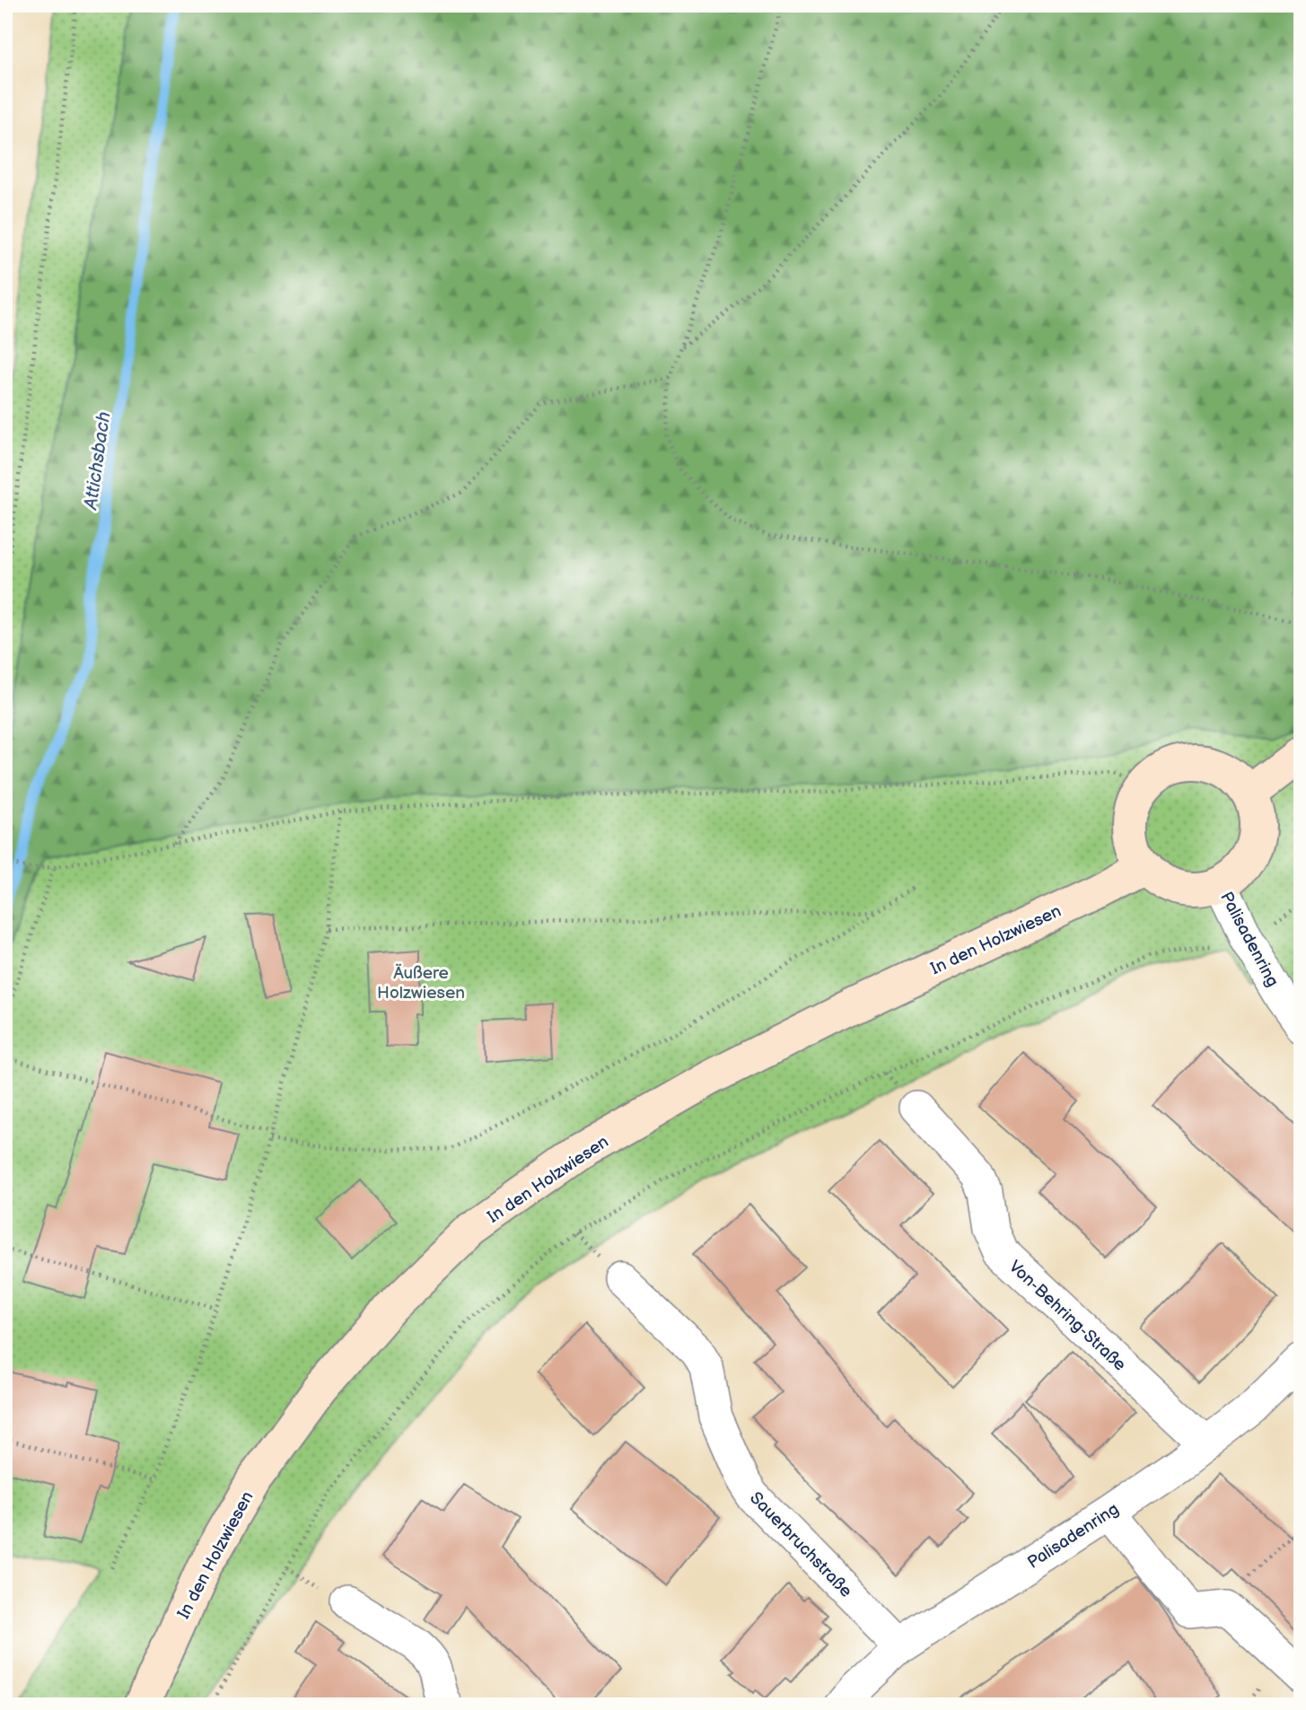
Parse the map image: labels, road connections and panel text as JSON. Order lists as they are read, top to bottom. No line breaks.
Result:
{"streets":{"street":["In den Holzwiesen","Palisadenring","Von-Behring-Straße","Sauerbruchstraße"]},"crossings":[["In den Holzwiesen","Palisadenring"],["Palisadenring","Von-Behring-Straße"],["Palisadenring","Sauerbruchstraße"]],"water":["Attichsbach"],"parks":["Äußere Holzwiesen"]}
